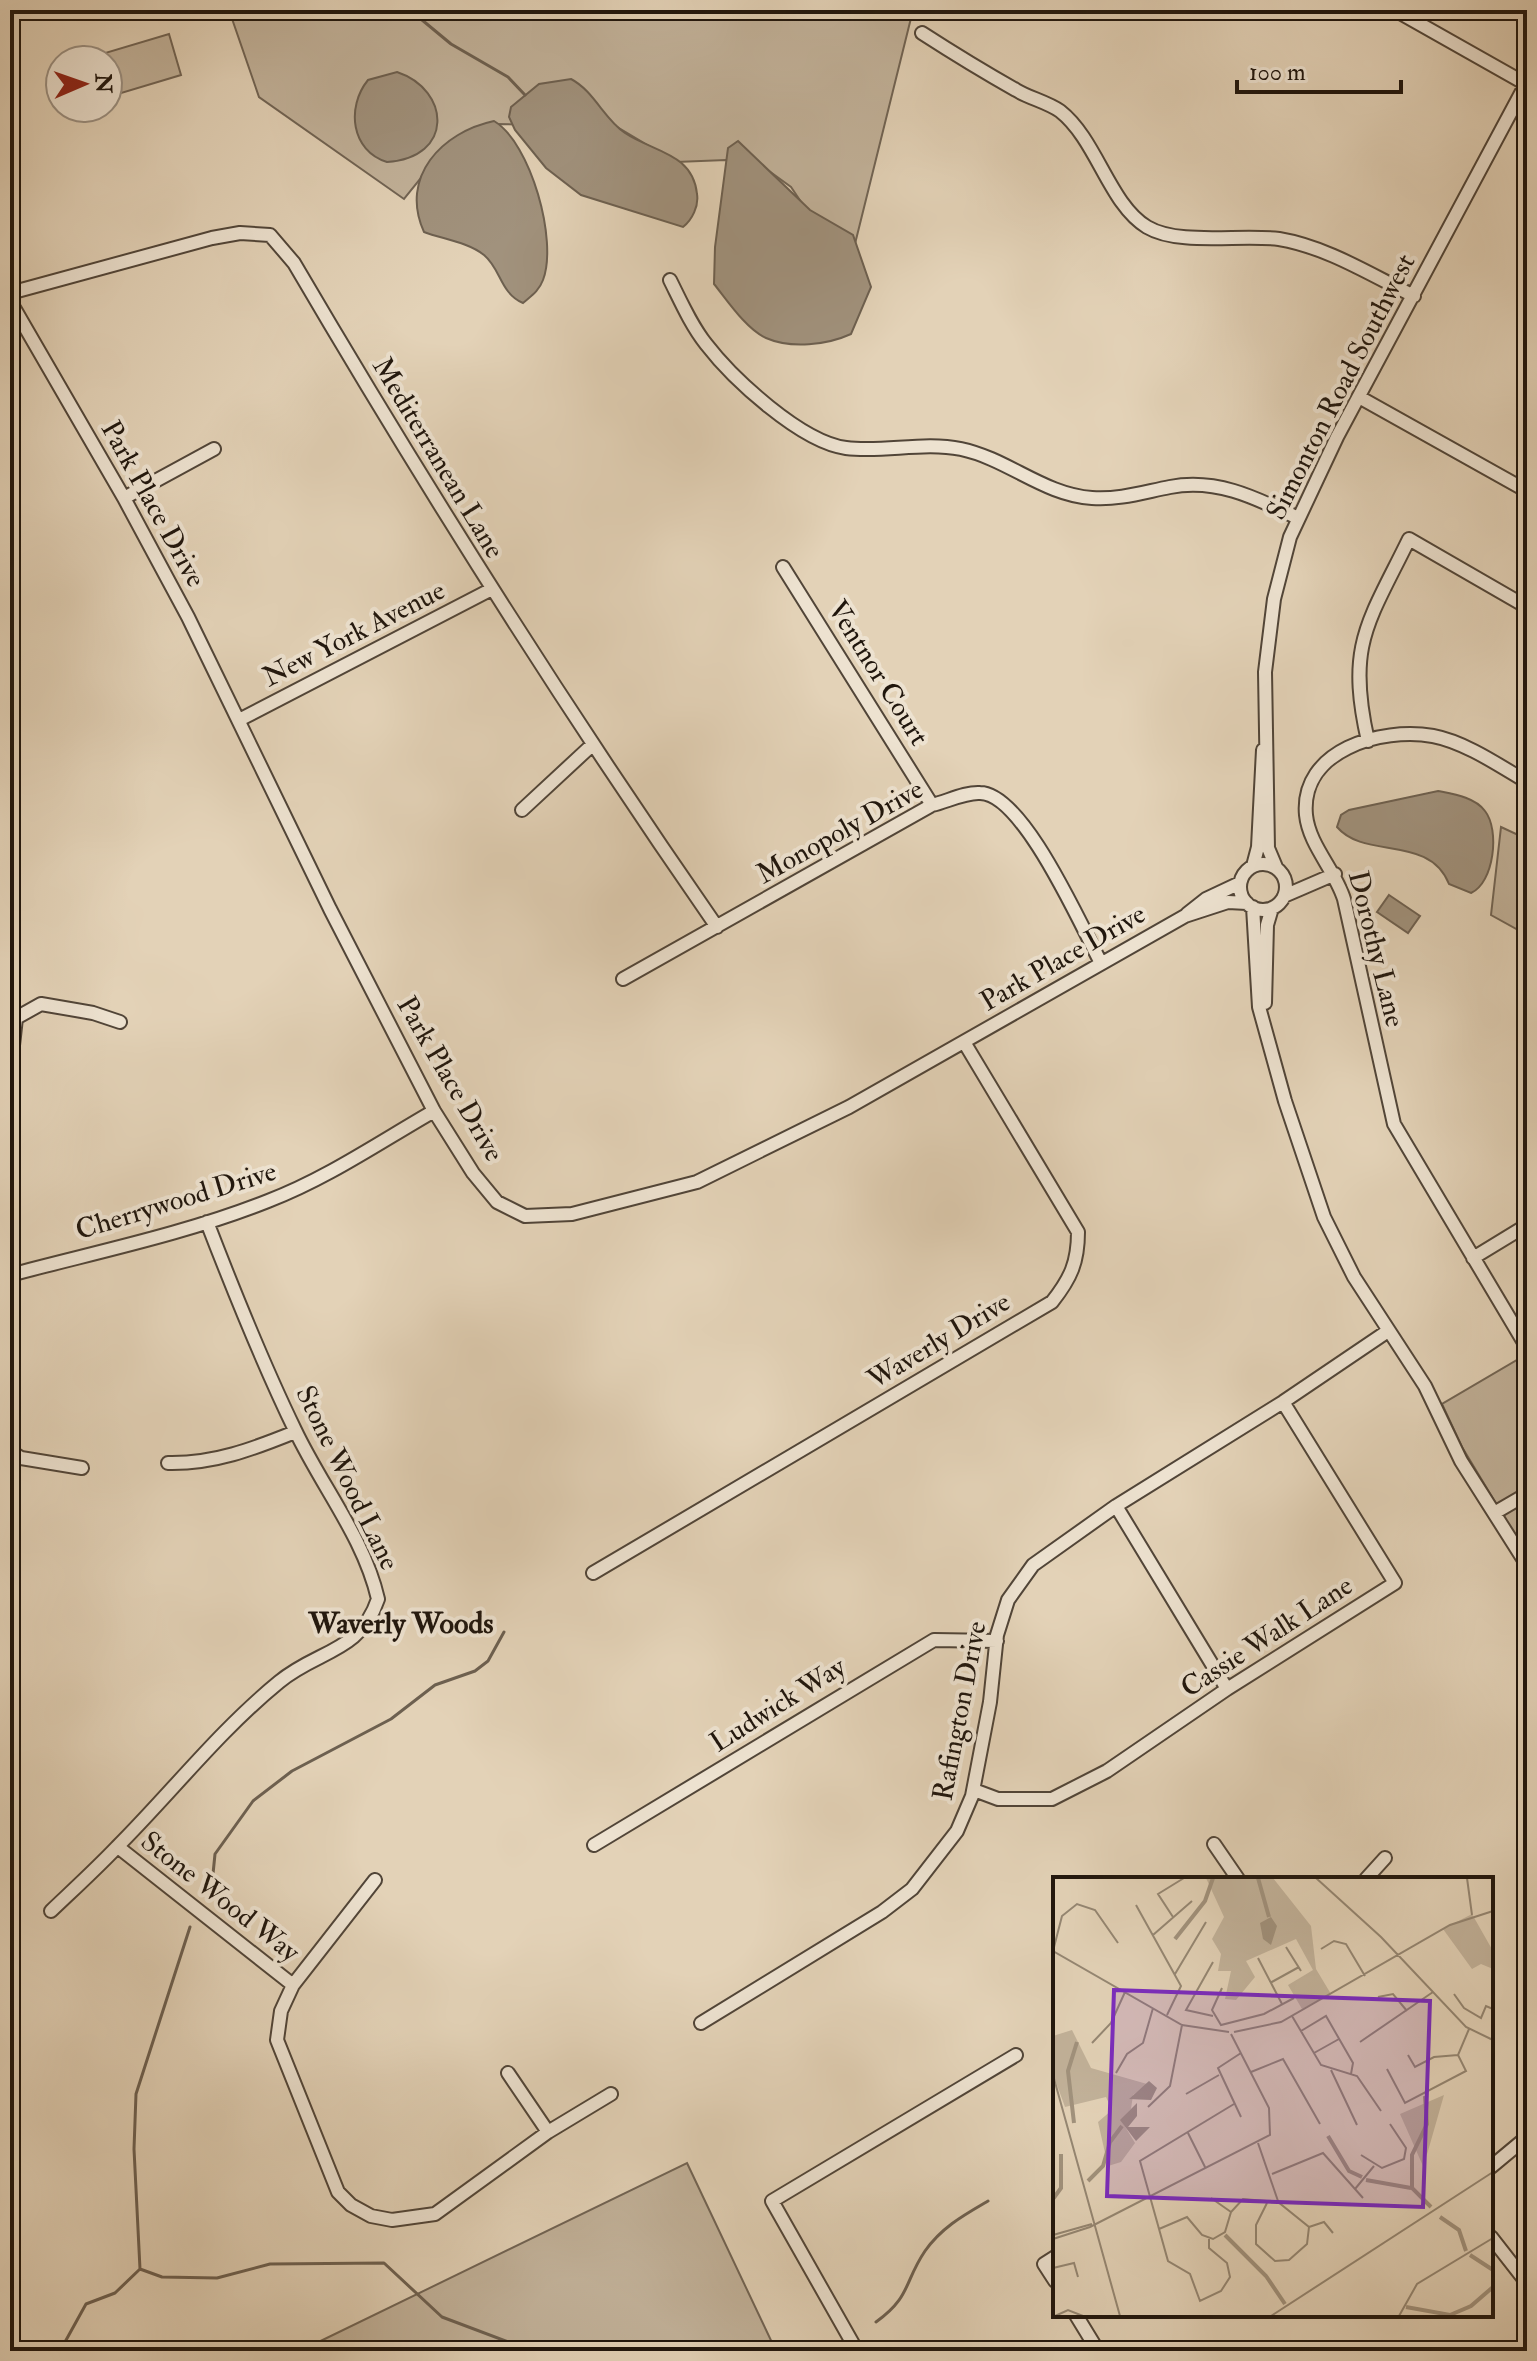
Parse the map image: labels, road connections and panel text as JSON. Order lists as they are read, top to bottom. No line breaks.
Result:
{"streets":{"street":["Simonton Road Southwest","Mediterranean Lane","Park Place Drive","New York Avenue","Ventnor Court","Monopoly Drive","Dorothy Lane","Cherrywood Drive","Waverly Drive","Stone Wood Lane","Cassie Walk Lane","Ludwick Way","Rafington Drive","Stone Wood Way"]},"crossings":[["Simonton Road Southwest","Park Place Drive"],["Mediterranean Lane","New York Avenue"],["Mediterranean Lane","Monopoly Drive"],["Park Place Drive","New York Avenue"],["Park Place Drive","Monopoly Drive"],["Park Place Drive","Cherrywood Drive"],["Park Place Drive","Waverly Drive"],["Ventnor Court","Monopoly Drive"],["Cherrywood Drive","Stone Wood Lane"],["Stone Wood Lane","Stone Wood Way"],["Cassie Walk Lane","Rafington Drive"],["Ludwick Way","Rafington Drive"]],"districts":["Waverly Woods"],"scale_bar":"100 m","north":"right"}
